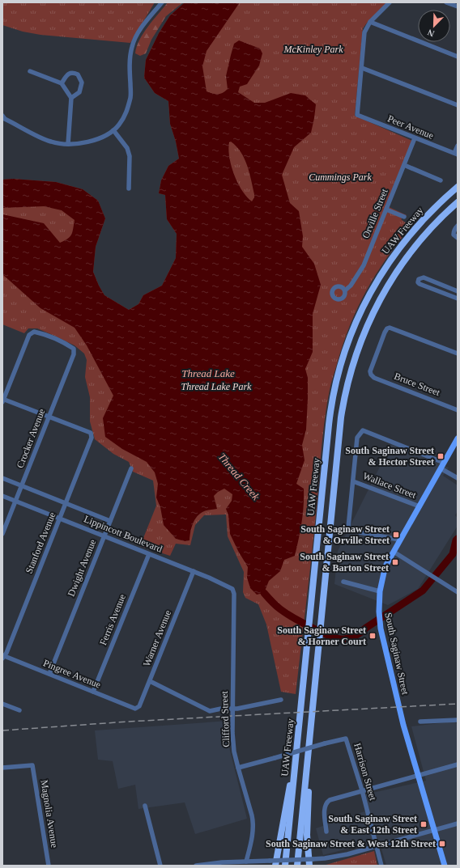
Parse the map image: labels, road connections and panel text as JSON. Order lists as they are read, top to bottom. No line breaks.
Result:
{"streets":{"highway":["UAW Freeway"],"main road":["South Saginaw Street"],"street":["Peer Avenue","Orville Street","Bruce Street","Crocker Avenue","Wallace Street","Lippincott Boulevard","Stanford Avenue","Dwight Avenue","Ferris Avenue","Warner Avenue","Pingree Avenue","Clifford Street","Harrison Street","Magnolia Avenue"]},"crossings":[["Peer Avenue","Orville Street"],["Crocker Avenue","Lippincott Boulevard"],["Crocker Avenue","Stanford Avenue"],["Wallace Street","South Saginaw Street"],["Lippincott Boulevard","Stanford Avenue"],["Lippincott Boulevard","Dwight Avenue"],["Lippincott Boulevard","Ferris Avenue"],["Lippincott Boulevard","Warner Avenue"],["Lippincott Boulevard","Clifford Street"],["Stanford Avenue","Pingree Avenue"],["Dwight Avenue","Pingree Avenue"],["Ferris Avenue","Pingree Avenue"],["Warner Avenue","Pingree Avenue"],["Clifford Street","Harrison Street"]],"water":["Thread Lake","Thread Creek"],"parks":["McKinley Park","Cummings Park","Thread Lake Park"],"places":{"transit":["South Saginaw Street & Hector Street","South Saginaw Street & Orville Street","South Saginaw Street & Barton Street","South Saginaw Street & Horner Court","South Saginaw Street & East 12th Street","South Saginaw Street & West 12th Street"]},"north":"bottom left"}
